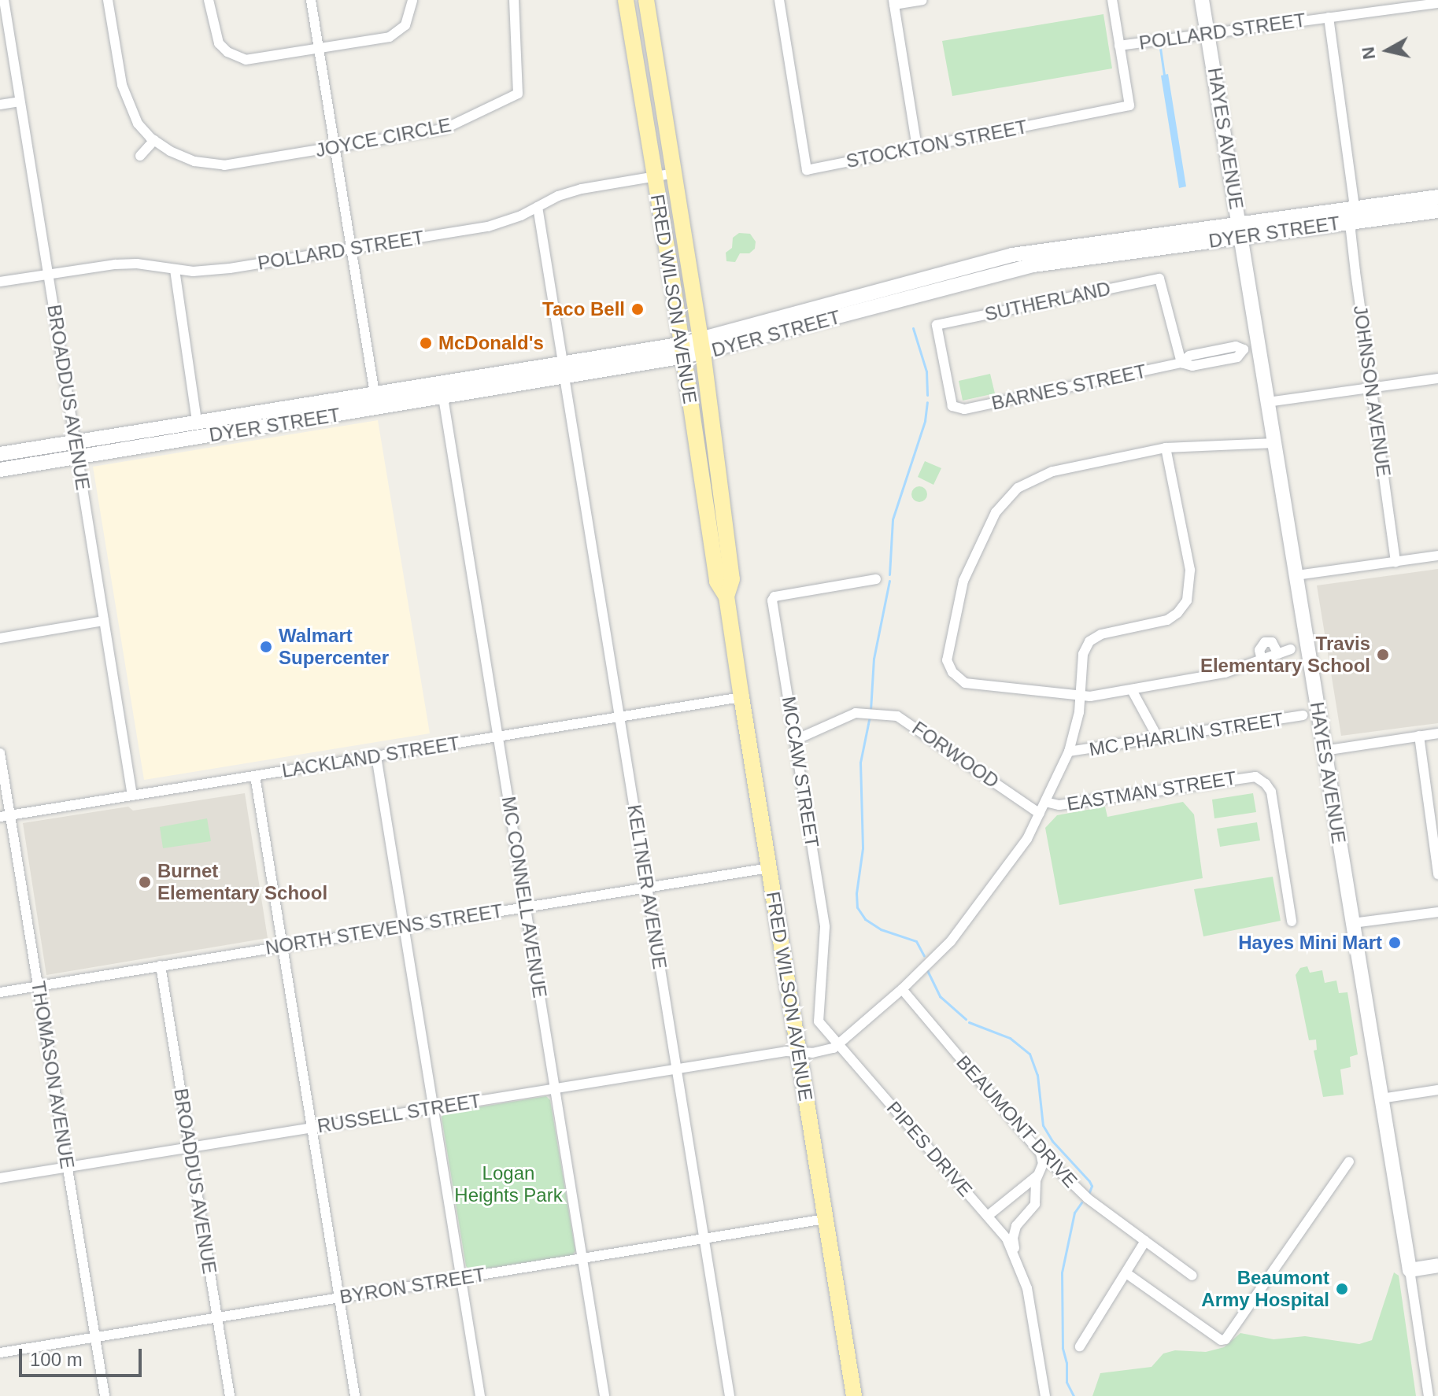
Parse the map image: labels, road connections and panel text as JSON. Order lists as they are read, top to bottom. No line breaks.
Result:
{"streets":{"main road":["HAYES AVENUE","DYER STREET","FRED WILSON AVENUE"],"street":["POLLARD STREET","JOYCE CIRCLE","STOCKTON STREET","SUTHERLAND","BARNES STREET","JOHNSON AVENUE","BROADDUS AVENUE","MC PHARLIN STREET","FORWOOD","LACKLAND STREET","MCCAW STREET","EASTMAN STREET","KELTNER AVENUE","MC CONNELL AVENUE","NORTH STEVENS STREET","THOMASON AVENUE","RUSSELL STREET","BEAUMONT DRIVE","PIPES DRIVE","BYRON STREET"]},"crossings":[["POLLARD STREET","HAYES AVENUE"],["POLLARD STREET","STOCKTON STREET"],["POLLARD STREET","FRED WILSON AVENUE"],["POLLARD STREET","JOHNSON AVENUE"],["POLLARD STREET","BROADDUS AVENUE"],["POLLARD STREET","KELTNER AVENUE"],["HAYES AVENUE","DYER STREET"],["HAYES AVENUE","BARNES STREET"],["DYER STREET","FRED WILSON AVENUE"],["DYER STREET","JOHNSON AVENUE"],["DYER STREET","BROADDUS AVENUE"],["DYER STREET","KELTNER AVENUE"],["DYER STREET","MC CONNELL AVENUE"],["FRED WILSON AVENUE","LACKLAND STREET"],["FRED WILSON AVENUE","NORTH STEVENS STREET"],["FRED WILSON AVENUE","RUSSELL STREET"],["FRED WILSON AVENUE","BYRON STREET"],["SUTHERLAND","BARNES STREET"],["BROADDUS AVENUE","LACKLAND STREET"],["BROADDUS AVENUE","NORTH STEVENS STREET"],["BROADDUS AVENUE","RUSSELL STREET"],["BROADDUS AVENUE","BYRON STREET"],["FORWOOD","MCCAW STREET"],["LACKLAND STREET","KELTNER AVENUE"],["LACKLAND STREET","MC CONNELL AVENUE"],["LACKLAND STREET","THOMASON AVENUE"],["MCCAW STREET","RUSSELL STREET"],["MCCAW STREET","PIPES DRIVE"],["KELTNER AVENUE","NORTH STEVENS STREET"],["KELTNER AVENUE","RUSSELL STREET"],["KELTNER AVENUE","BYRON STREET"],["MC CONNELL AVENUE","NORTH STEVENS STREET"],["MC CONNELL AVENUE","RUSSELL STREET"],["MC CONNELL AVENUE","BYRON STREET"],["NORTH STEVENS STREET","THOMASON AVENUE"],["THOMASON AVENUE","RUSSELL STREET"],["THOMASON AVENUE","BYRON STREET"],["RUSSELL STREET","PIPES DRIVE"],["BEAUMONT DRIVE","PIPES DRIVE"]],"parks":["Logan Heights Park"],"places":["Taco Bell","McDonald's","Walmart Supercenter","Travis Elementary School","Burnet Elementary School","Hayes Mini Mart","Beaumont Army Hospital"],"scale_bar":"100 m","north":"left"}
